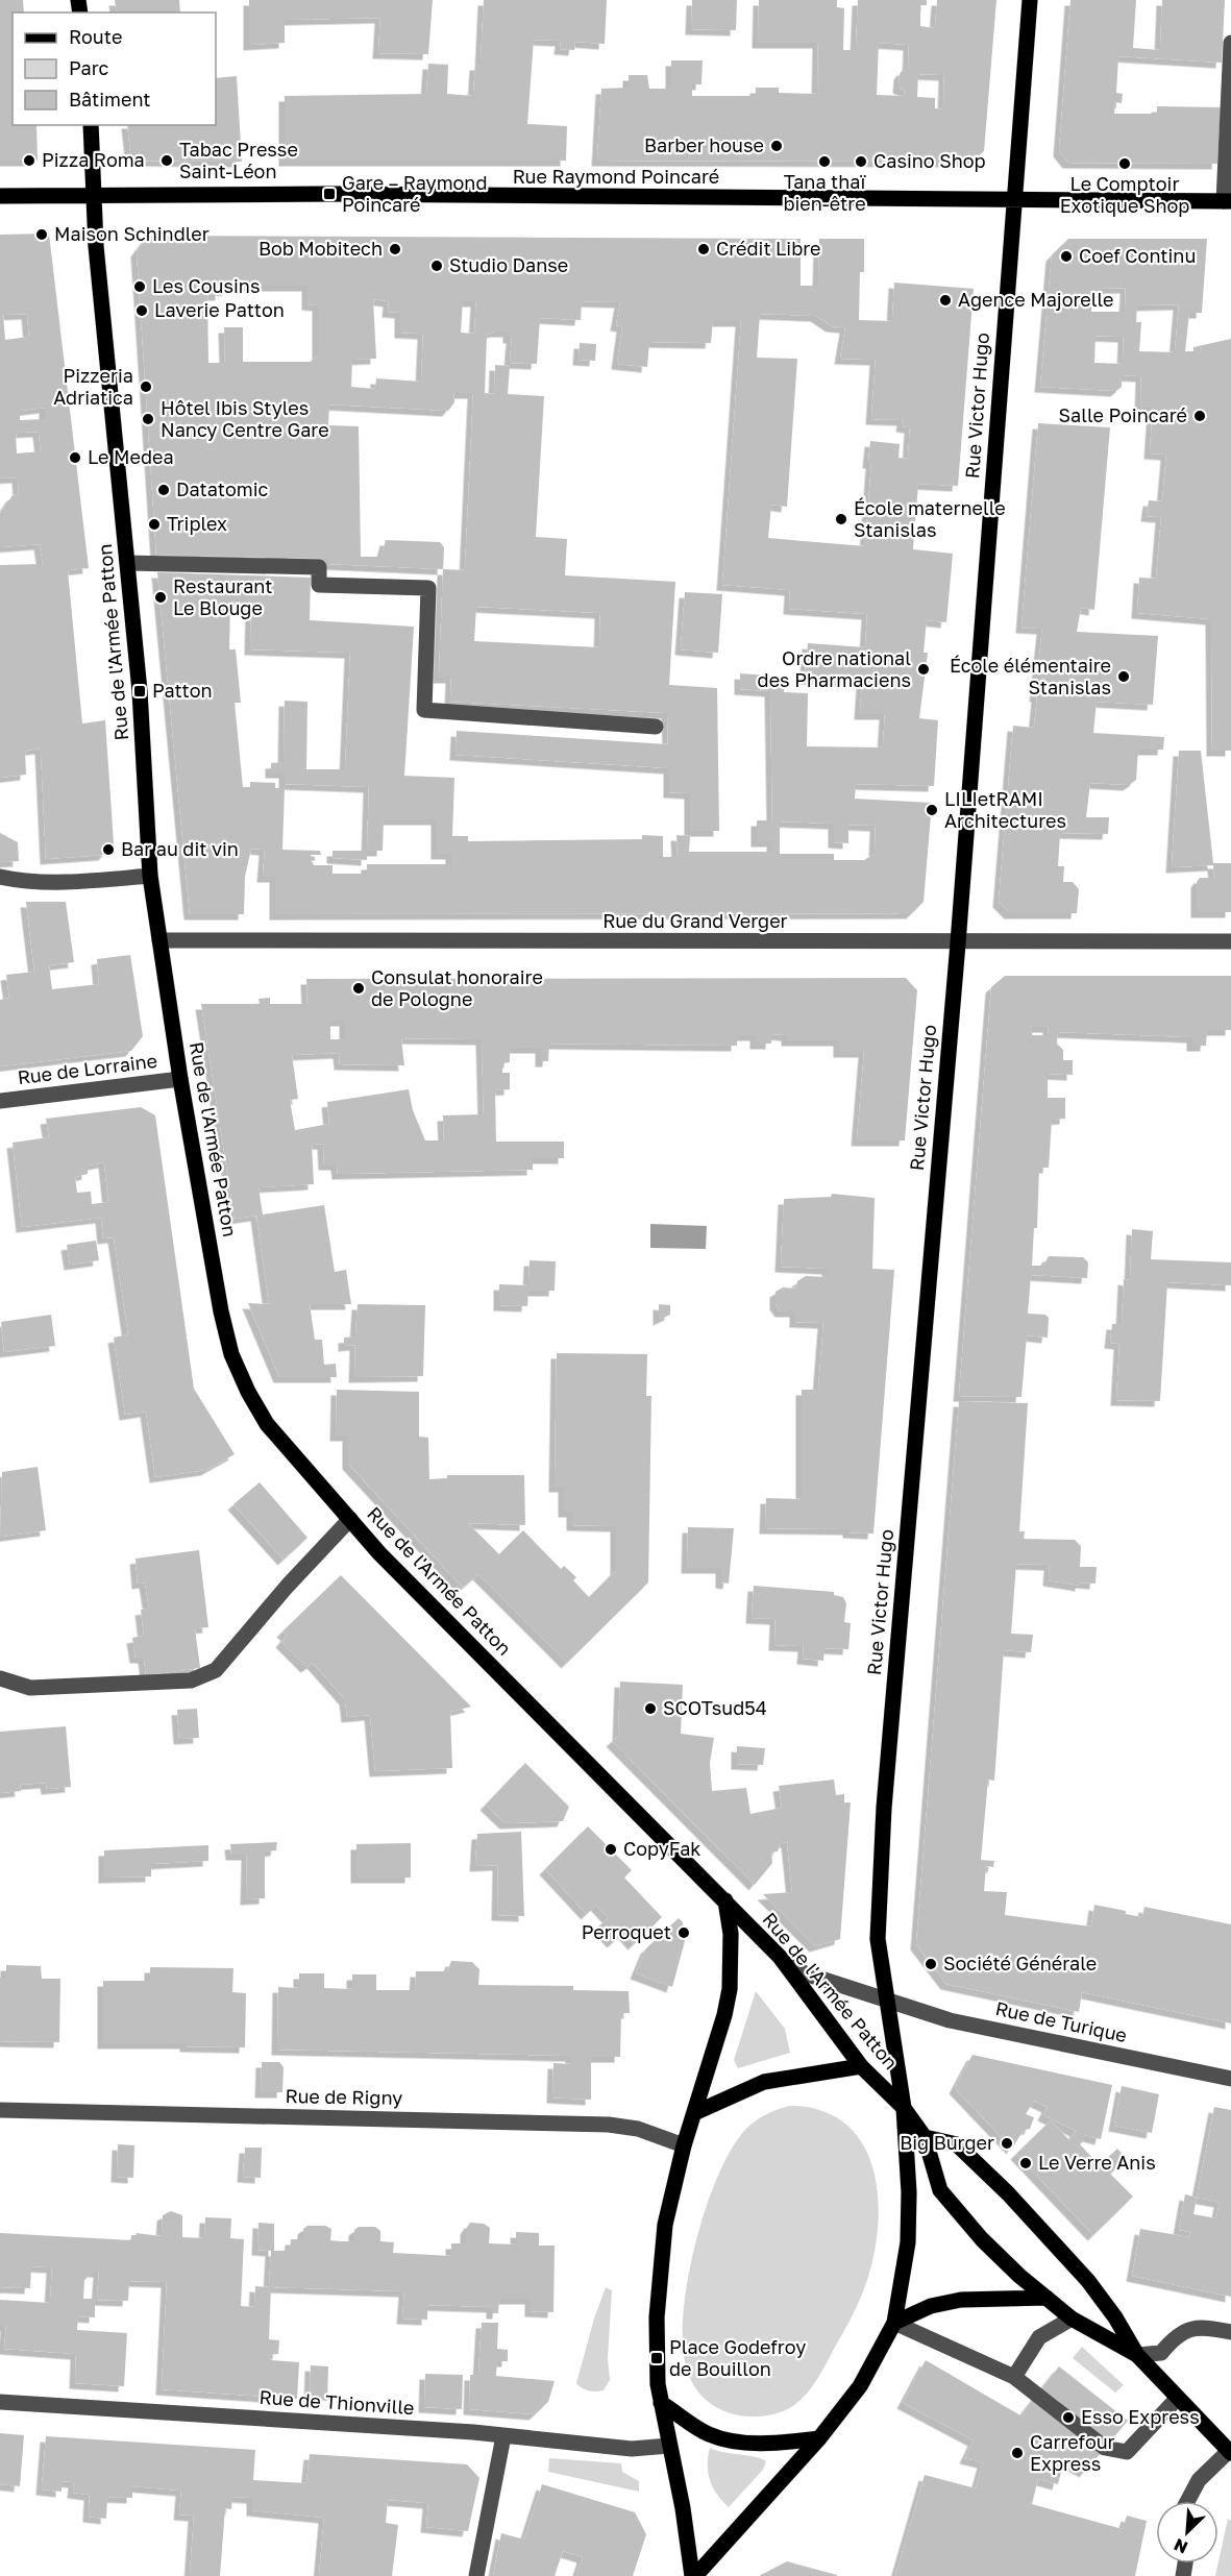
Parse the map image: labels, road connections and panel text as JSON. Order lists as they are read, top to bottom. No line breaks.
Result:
{"streets":{"main road":["Rue Raymond Poincaré","Rue Victor Hugo","Rue de l'Armée Patton"],"street":["Rue du Grand Verger","Rue de Lorraine","Rue de Turique","Rue de Rigny","Rue de Thionville"]},"crossings":[["Rue Raymond Poincaré","Rue Victor Hugo"],["Rue Raymond Poincaré","Rue de l'Armée Patton"],["Rue Victor Hugo","Rue de l'Armée Patton"],["Rue Victor Hugo","Rue du Grand Verger"],["Rue Victor Hugo","Rue de Turique"],["Rue de l'Armée Patton","Rue du Grand Verger"],["Rue de l'Armée Patton","Rue de Lorraine"]],"places":{"other":["Barber house","Pizza Roma","Tabac Presse Saint-Léon","Tana thaï bien-être","Casino Shop","Le Comptoir Exotique Shop","Maison Schindler","Bob Mobitech","Crédit Libre","Coef Continu","Studio Danse","Les Cousins","Agence Majorelle","Laverie Patton","Pizzeria Adriatica","Salle Poincaré","Hôtel Ibis Styles Nancy Centre Gare","Le Medea","Datatomic","École maternelle Stanislas","Triplex","Restaurant Le Blouge","Ordre national des Pharmaciens","École élémentaire Stanislas","LILIetRAMI Architectures","Bar au dit vin","Consulat honoraire de Pologne","SCOTsud54","CopyFak","Perroquet","Société Générale","Big Burger","Le Verre Anis","Esso Express","Carrefour Express"],"transit":["Gare – Raymond Poincaré","Patton","Place Godefroy de Bouillon"]},"legend":["Route","Parc","Bâtiment"],"north":"bottom left"}
